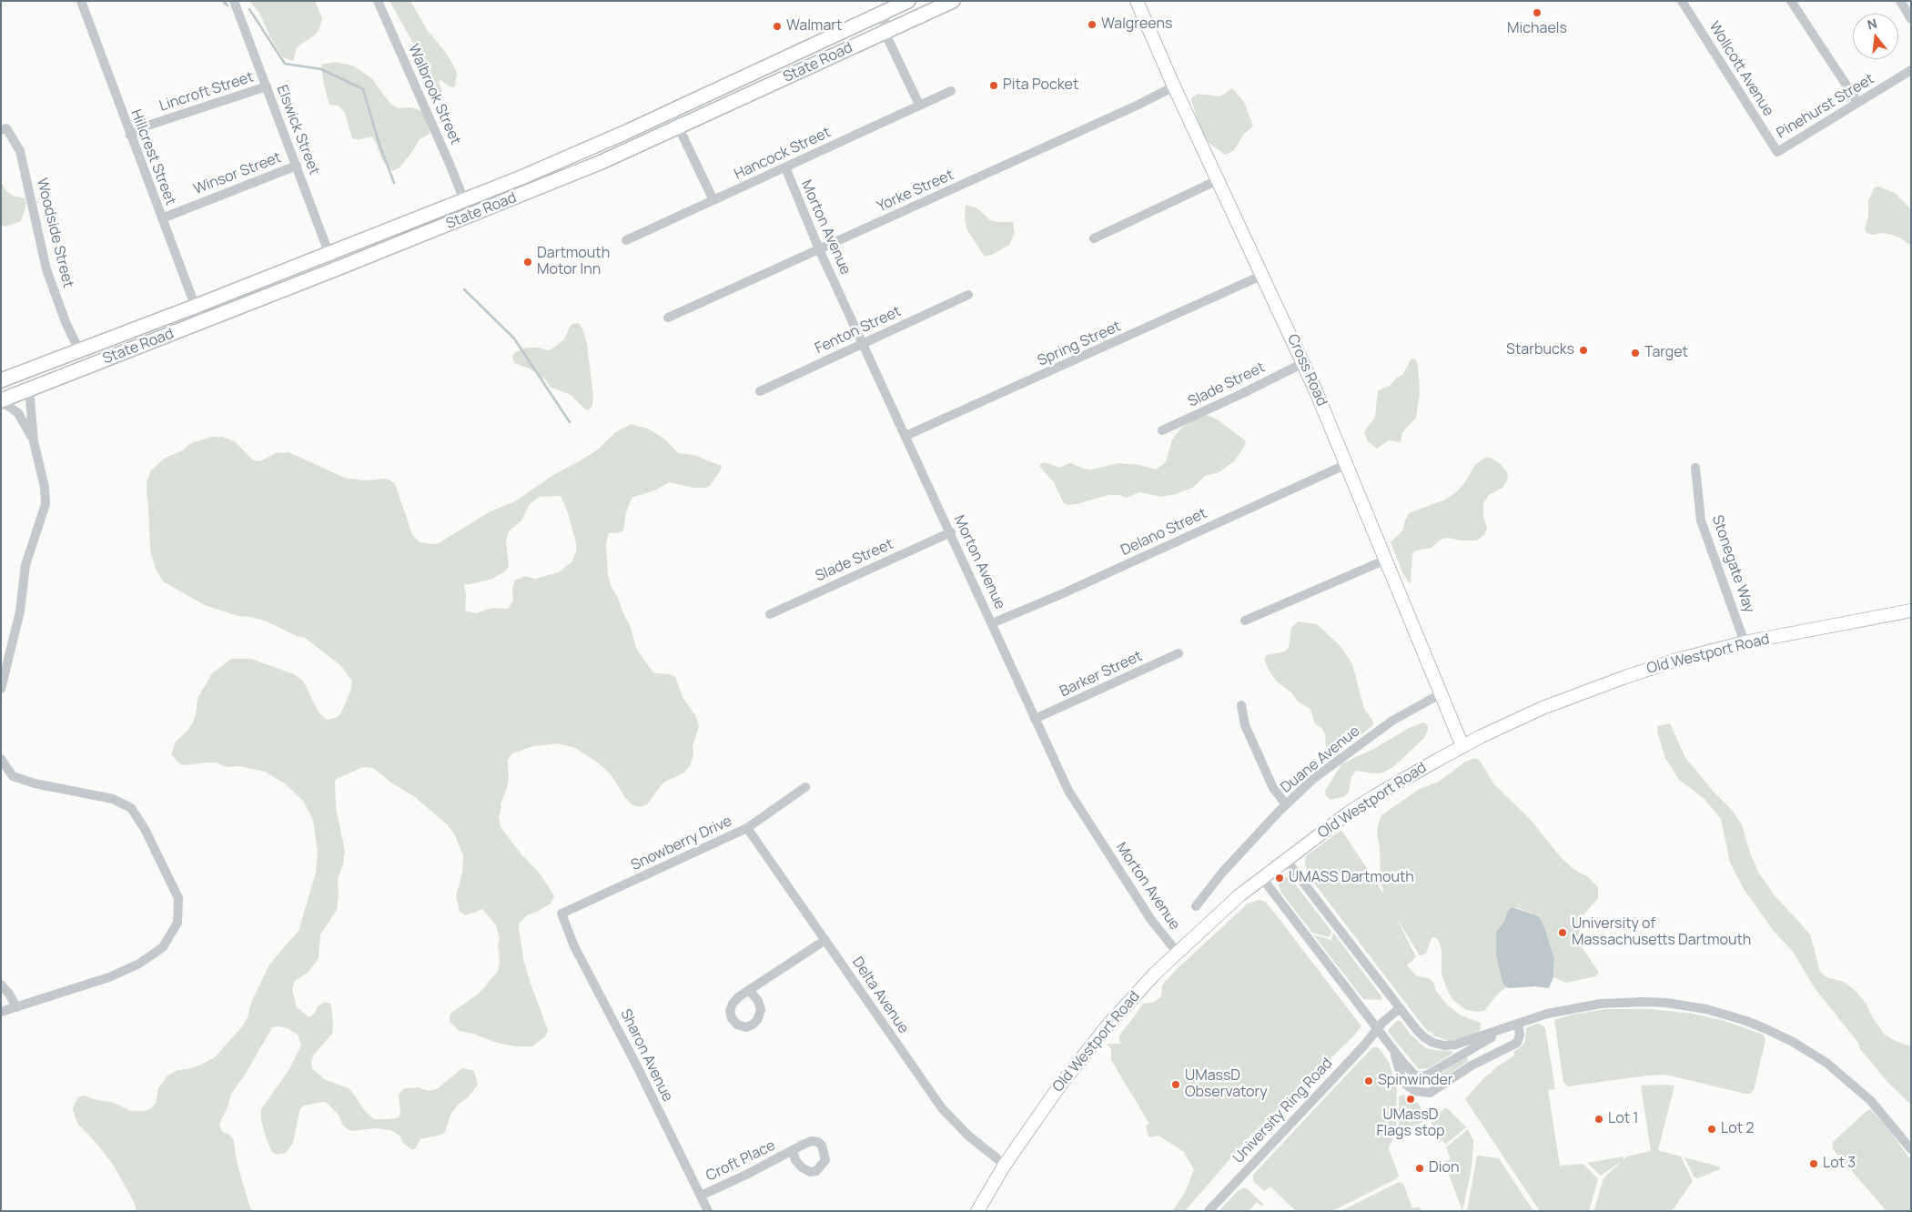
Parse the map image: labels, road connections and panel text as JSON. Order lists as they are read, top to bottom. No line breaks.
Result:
{"streets":{"main road":["State Road","Cross Road","Old Westport Road"],"street":["Wollcott Avenue","Lincroft Street","Walbrook Street","Pinehurst Street","Elswick Street","Hancock Street","Hillcrest Street","Winsor Street","Yorke Street","Morton Avenue","Woodside Street","Fenton Street","Spring Street","Slade Street","Delano Street","Stonegate Way","Barker Street","Duane Avenue","Snowberry Drive","Delta Avenue","Sharon Avenue","University Ring Road","Croft Place"]},"crossings":[["State Road","Walbrook Street"],["State Road","Elswick Street"],["State Road","Hillcrest Street"],["State Road","Woodside Street"],["Wollcott Avenue","Pinehurst Street"],["Lincroft Street","Elswick Street"],["Lincroft Street","Hillcrest Street"],["Elswick Street","Winsor Street"],["Hancock Street","Morton Avenue"],["Hillcrest Street","Winsor Street"],["Yorke Street","Morton Avenue"],["Yorke Street","Cross Road"],["Morton Avenue","Fenton Street"],["Morton Avenue","Spring Street"],["Morton Avenue","Slade Street"],["Morton Avenue","Delano Street"],["Morton Avenue","Old Westport Road"],["Morton Avenue","Barker Street"],["Spring Street","Cross Road"],["Cross Road","Slade Street"],["Cross Road","Delano Street"],["Cross Road","Old Westport Road"],["Cross Road","Duane Avenue"],["Stonegate Way","Old Westport Road"],["Old Westport Road","Delta Avenue"],["Snowberry Drive","Delta Avenue"],["Snowberry Drive","Sharon Avenue"],["Sharon Avenue","Croft Place"]],"places":["Michaels","Walgreens","Walmart","Pita Pocket","Dartmouth Motor Inn","Starbucks","Target","UMASS Dartmouth","University of Massachusetts Dartmouth","Spinwinder","UMassD Observatory","UMassD Flags stop","Lot 1","Lot 2","Lot 3","Dion"],"north":"top"}
